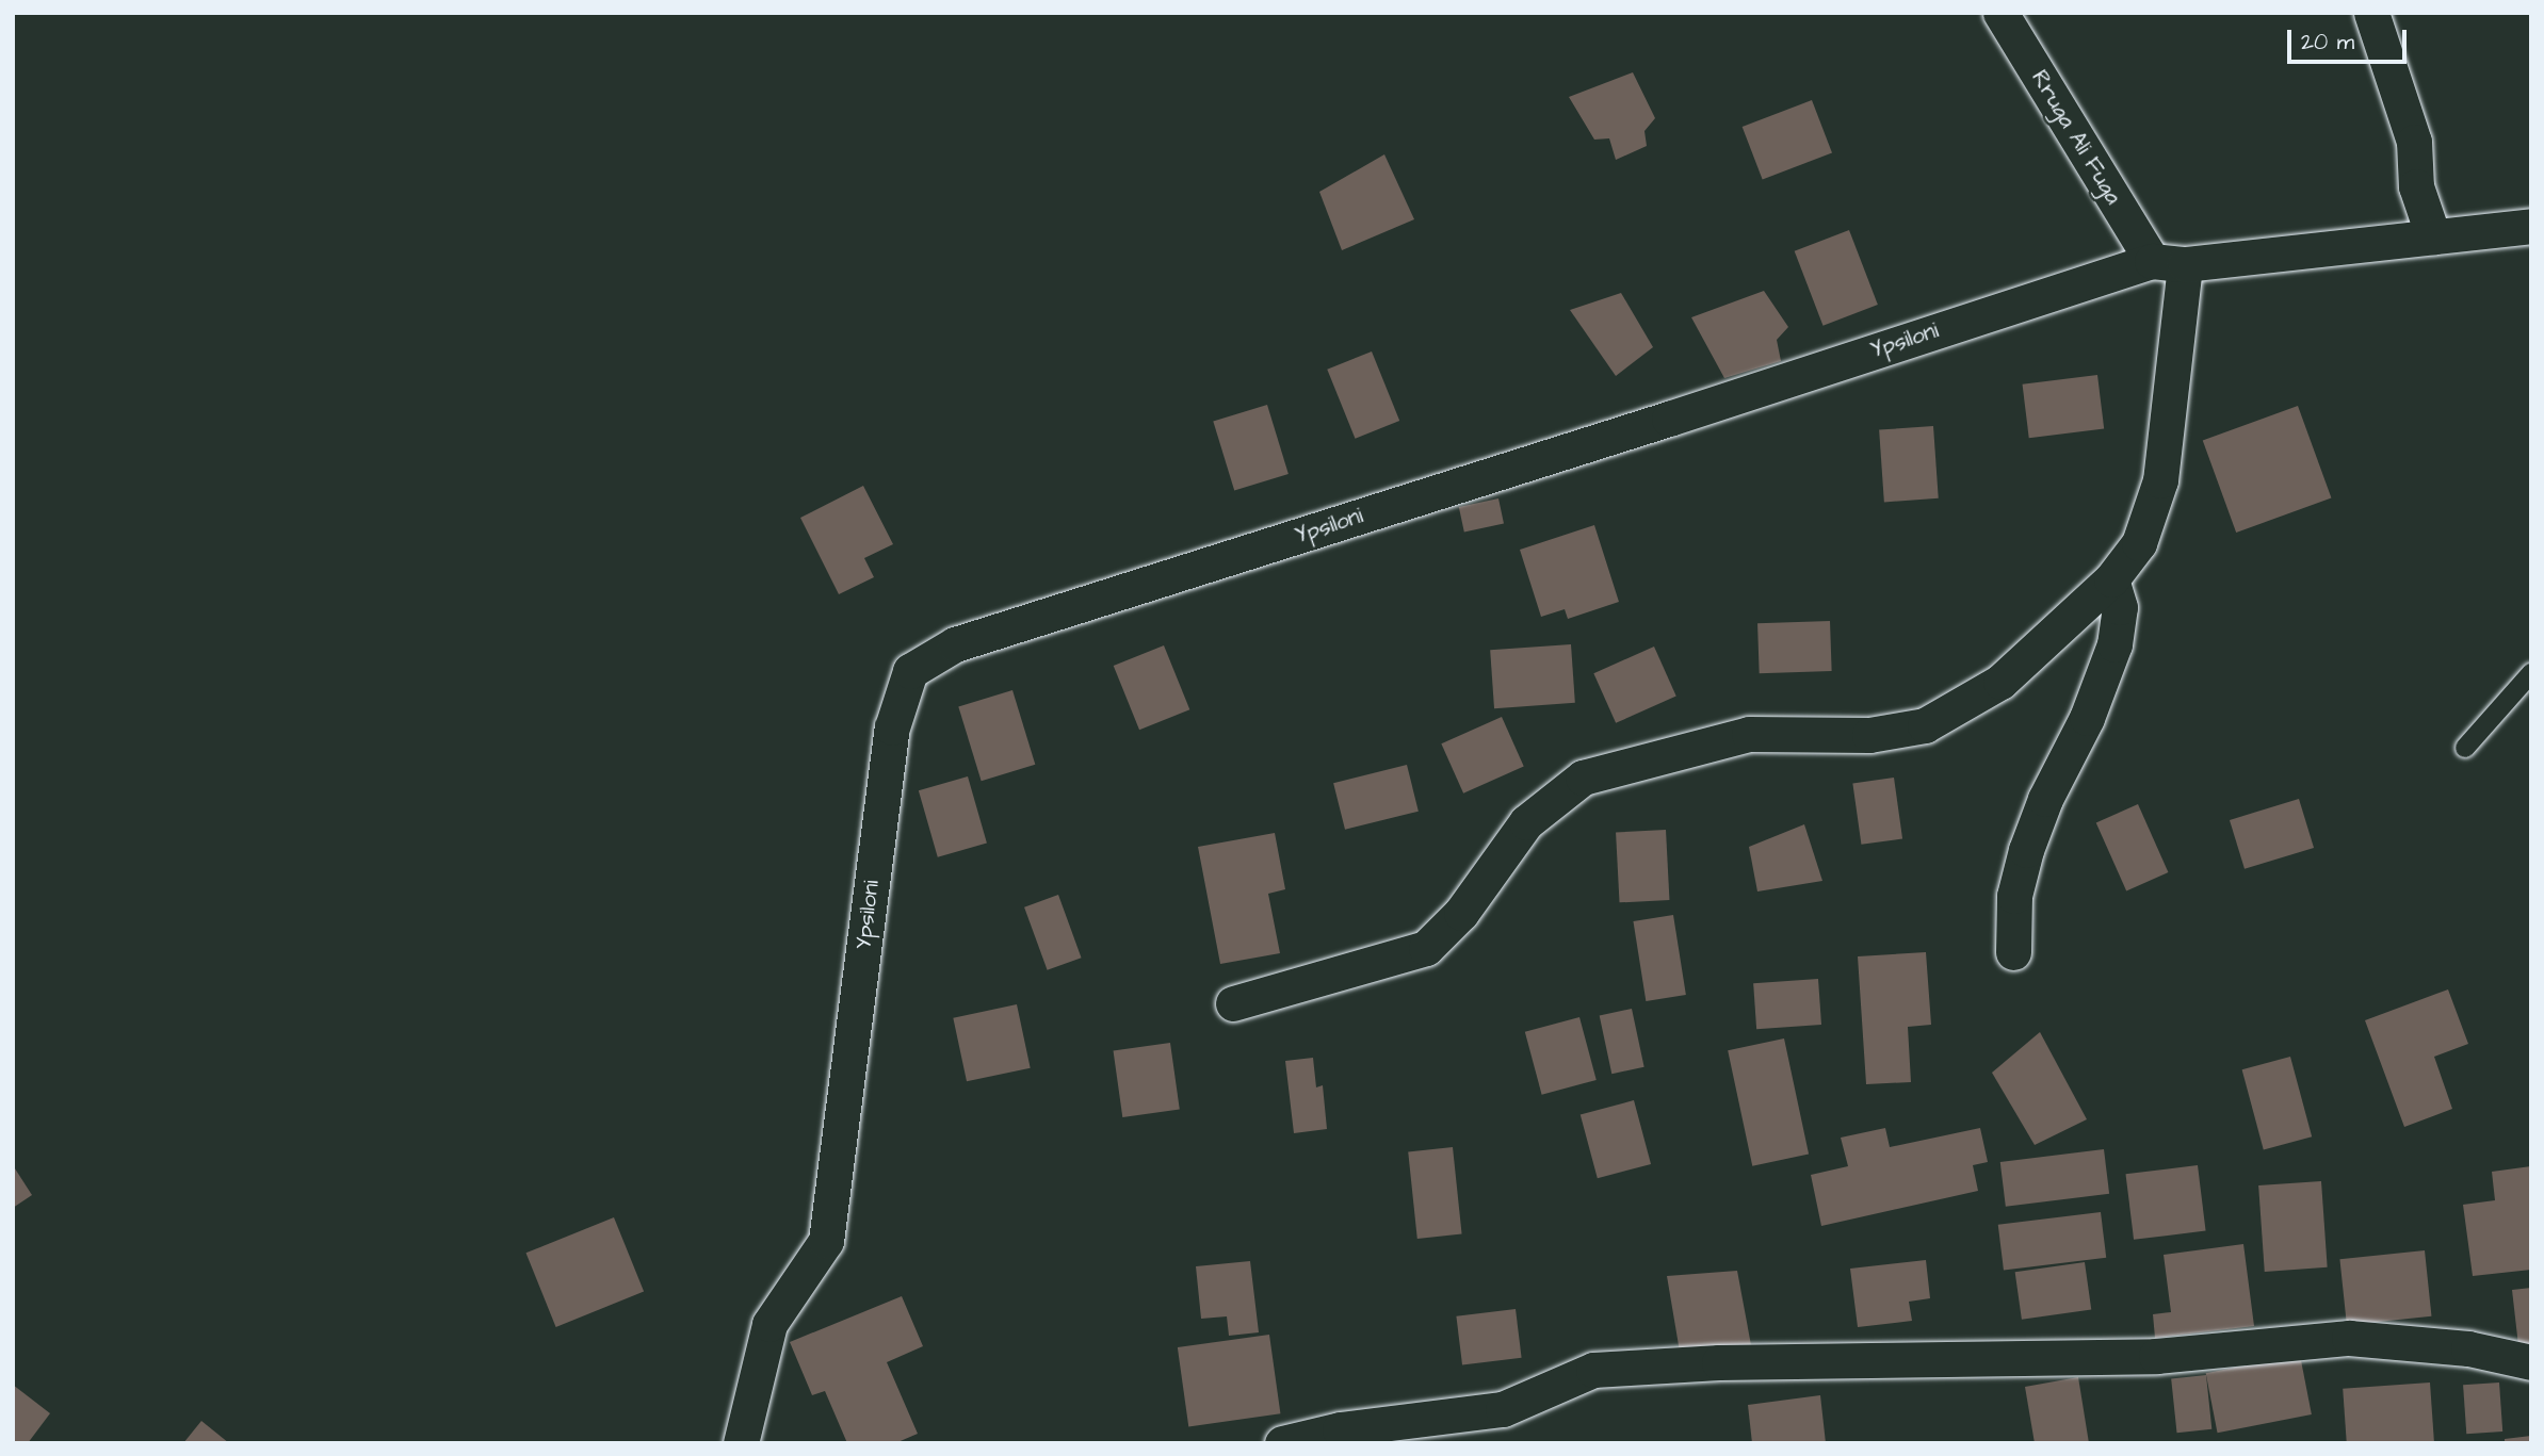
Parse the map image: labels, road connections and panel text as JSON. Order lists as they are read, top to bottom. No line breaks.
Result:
{"streets":{"street":["Rruga Ali Fuga","Ypsiloni"]},"crossings":[["Rruga Ali Fuga","Ypsiloni"]],"scale_bar":"20 m"}
